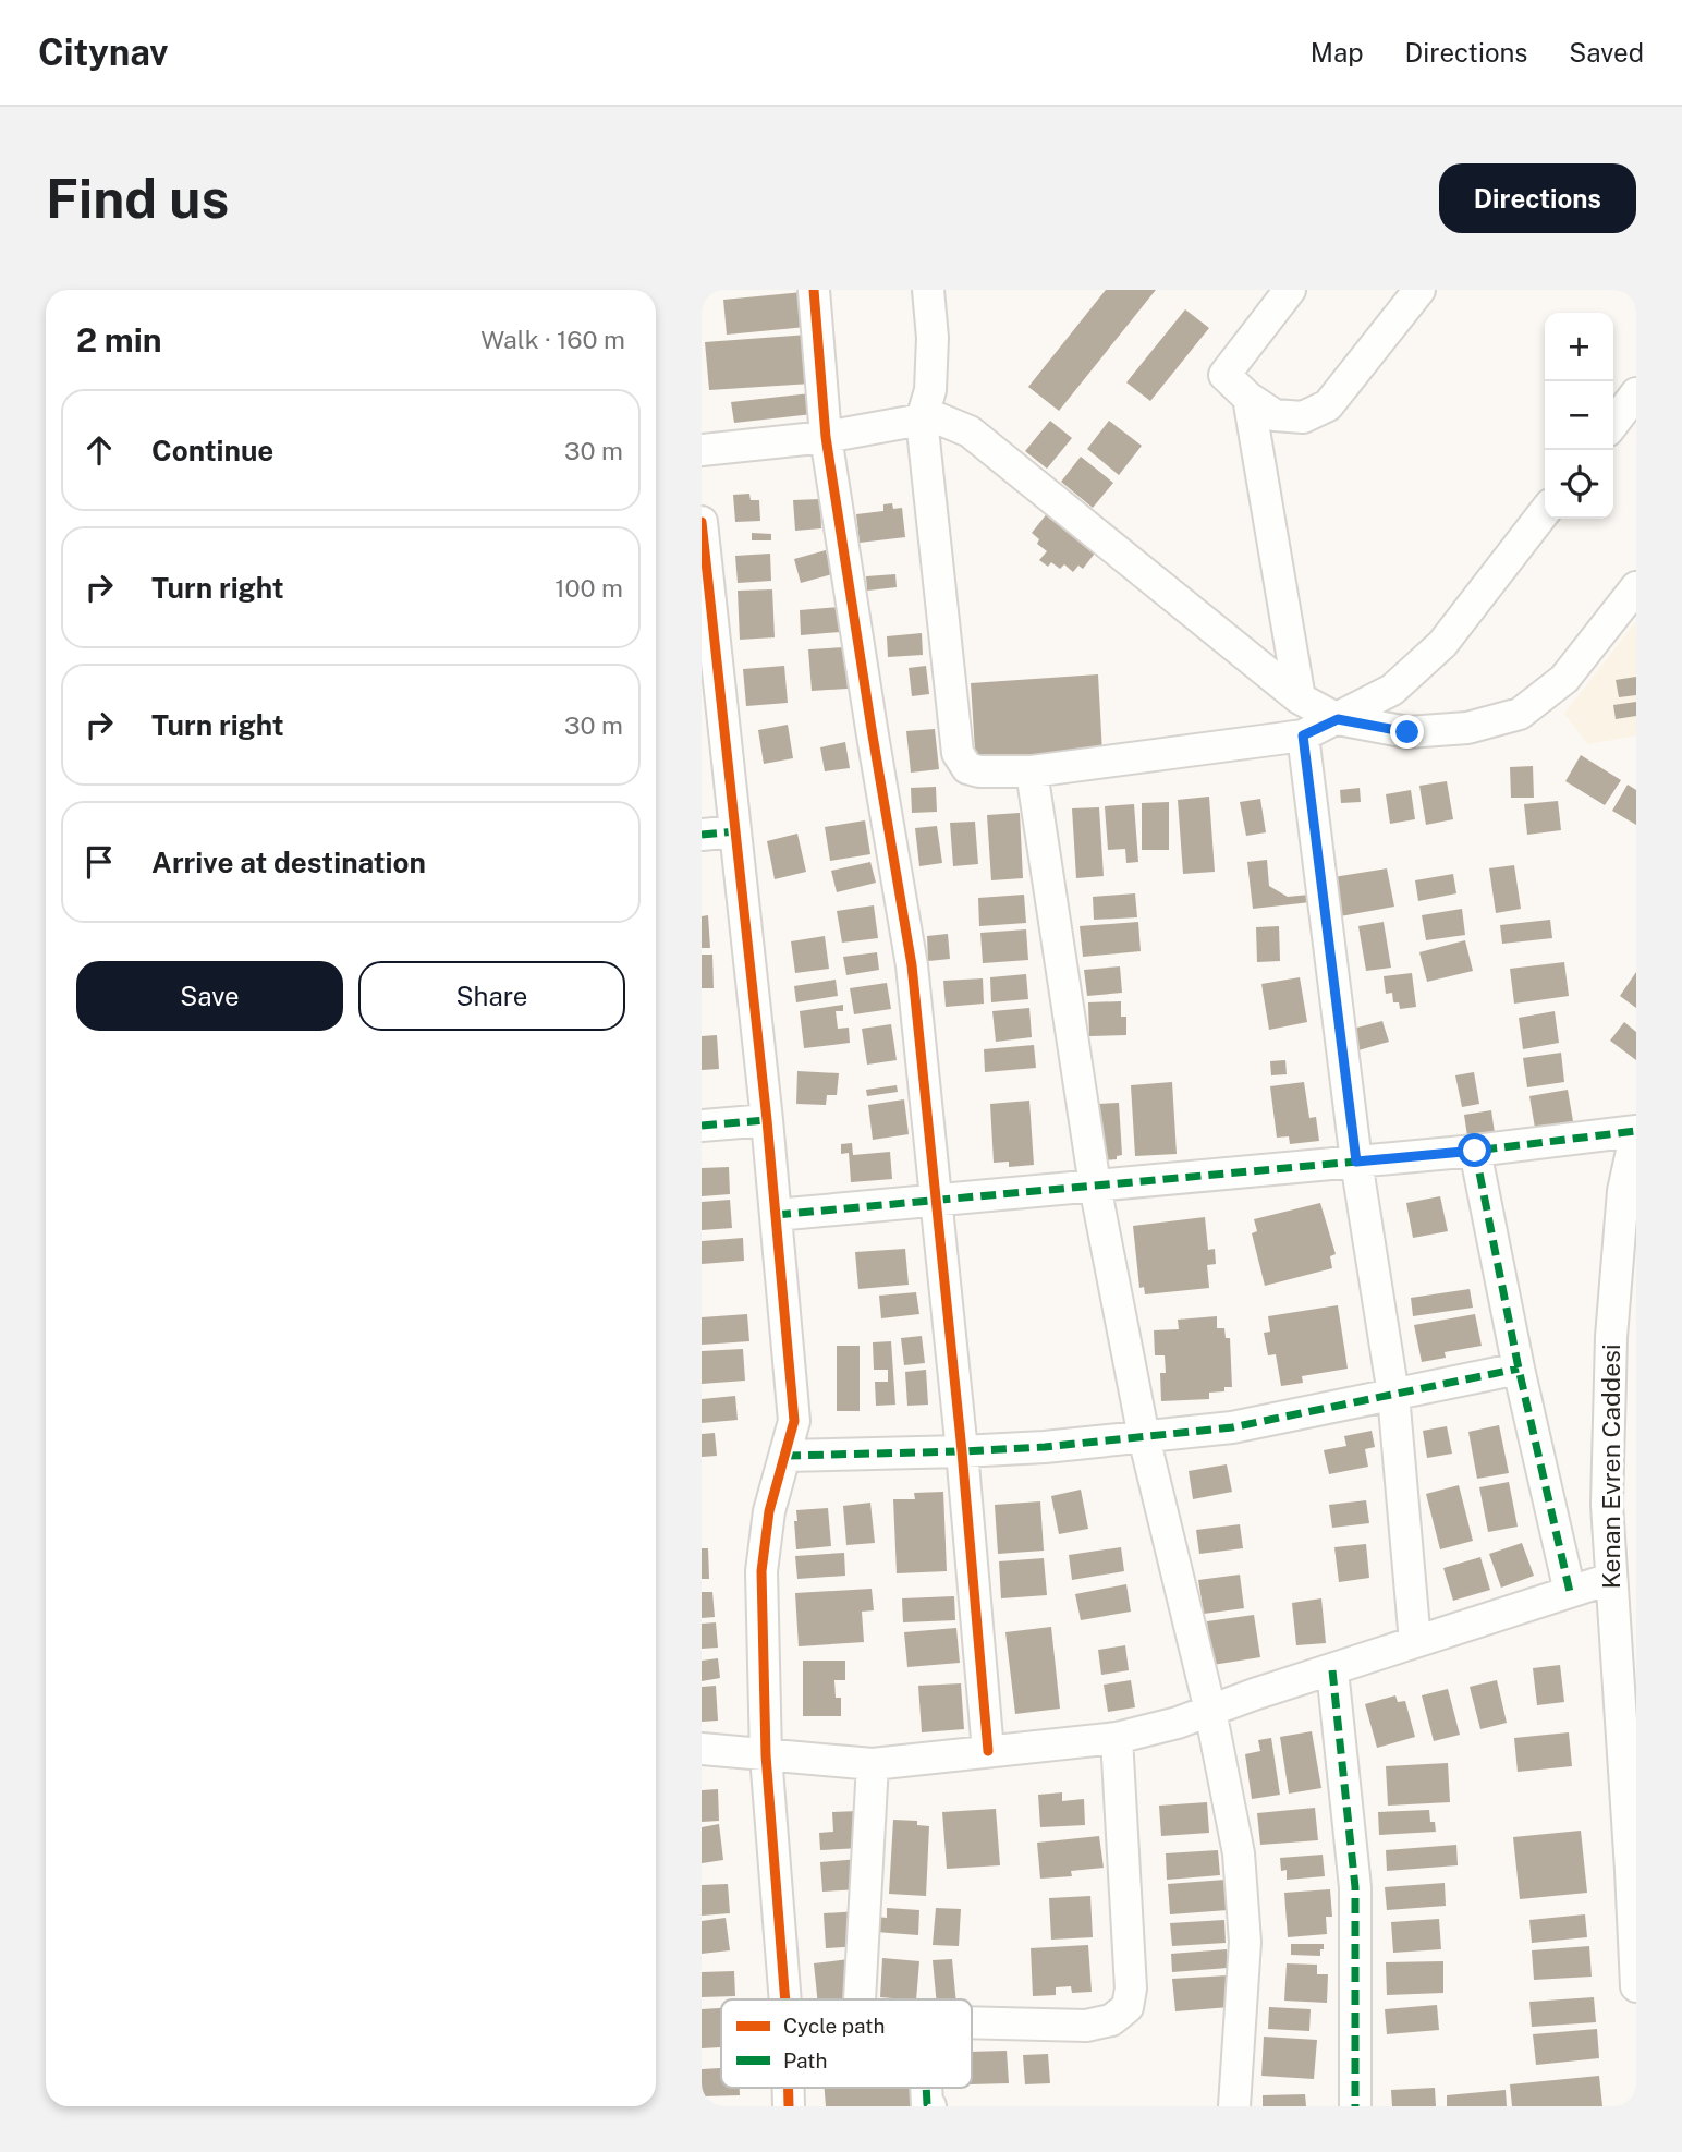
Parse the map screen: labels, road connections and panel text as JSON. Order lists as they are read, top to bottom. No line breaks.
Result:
{"streets":{"street":["Kenan Evren Caddesi"]},"legend":["Cycle path","Path"],"page":{"header":"Citynav","nav":["Map","Directions","Saved"],"buttons":["Directions",["Save","Share"]],"title":"Find us","heading":["2 min","Walk · 160 m"],"map_buttons":["+","−"],"list":[["Continue","30 m"],["Turn right","100 m"],["Turn right","30 m"],"Arrive at destination"]}}
